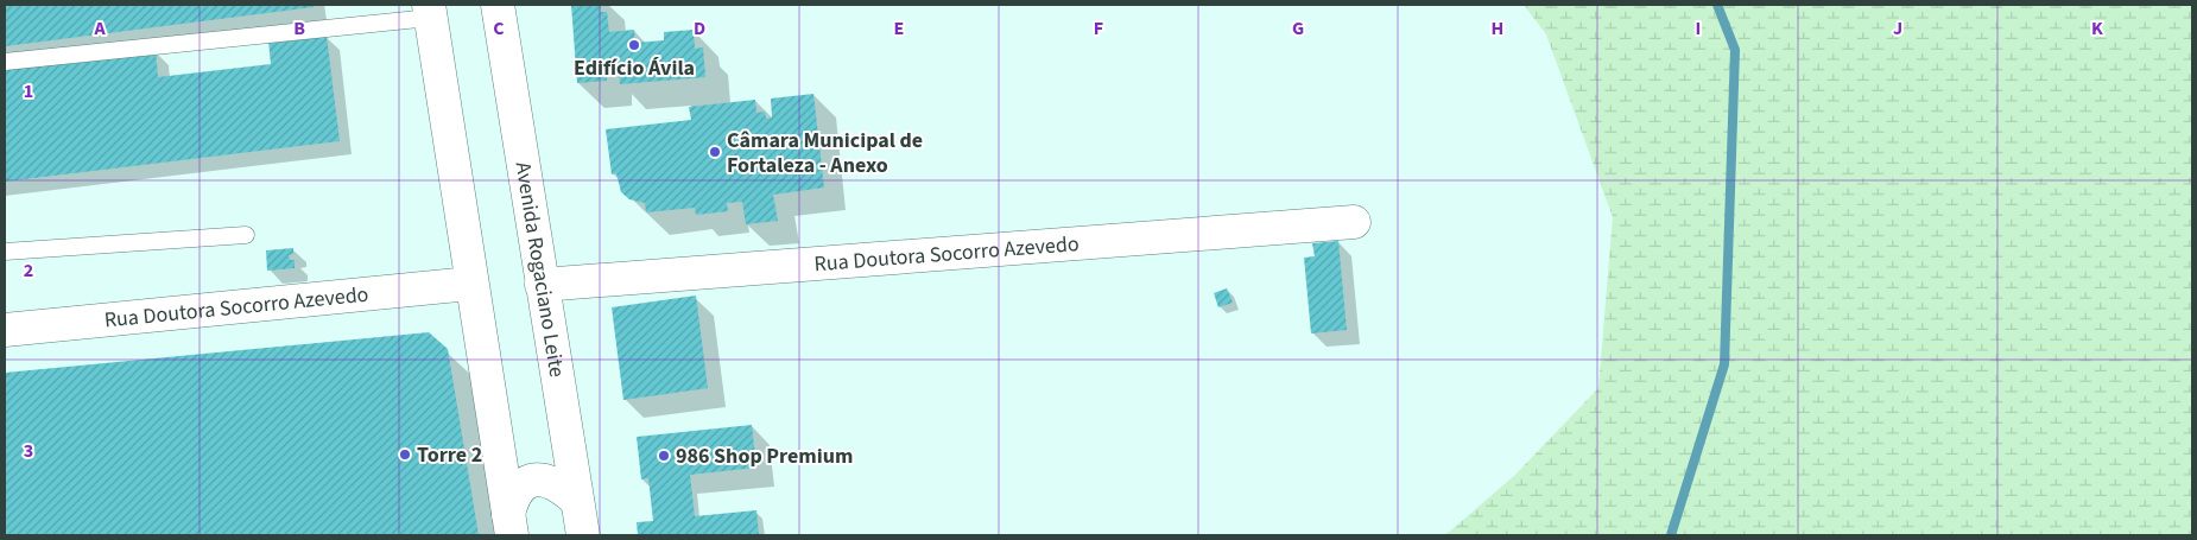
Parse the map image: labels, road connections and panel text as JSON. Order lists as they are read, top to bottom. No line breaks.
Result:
{"streets":{"street":["Rua Doutora Socorro Azevedo","Avenida Rogaciano Leite"]},"crossings":[["Rua Doutora Socorro Azevedo","Avenida Rogaciano Leite"]],"places":["Edifício Ávila","Câmara Municipal de Fortaleza - Anexo","Torre 2","986 Shop Premium"],"grid":{"columns":["A","B","C","D","E","F","G","H","I","J","K"],"rows":["1","2","3"]}}
